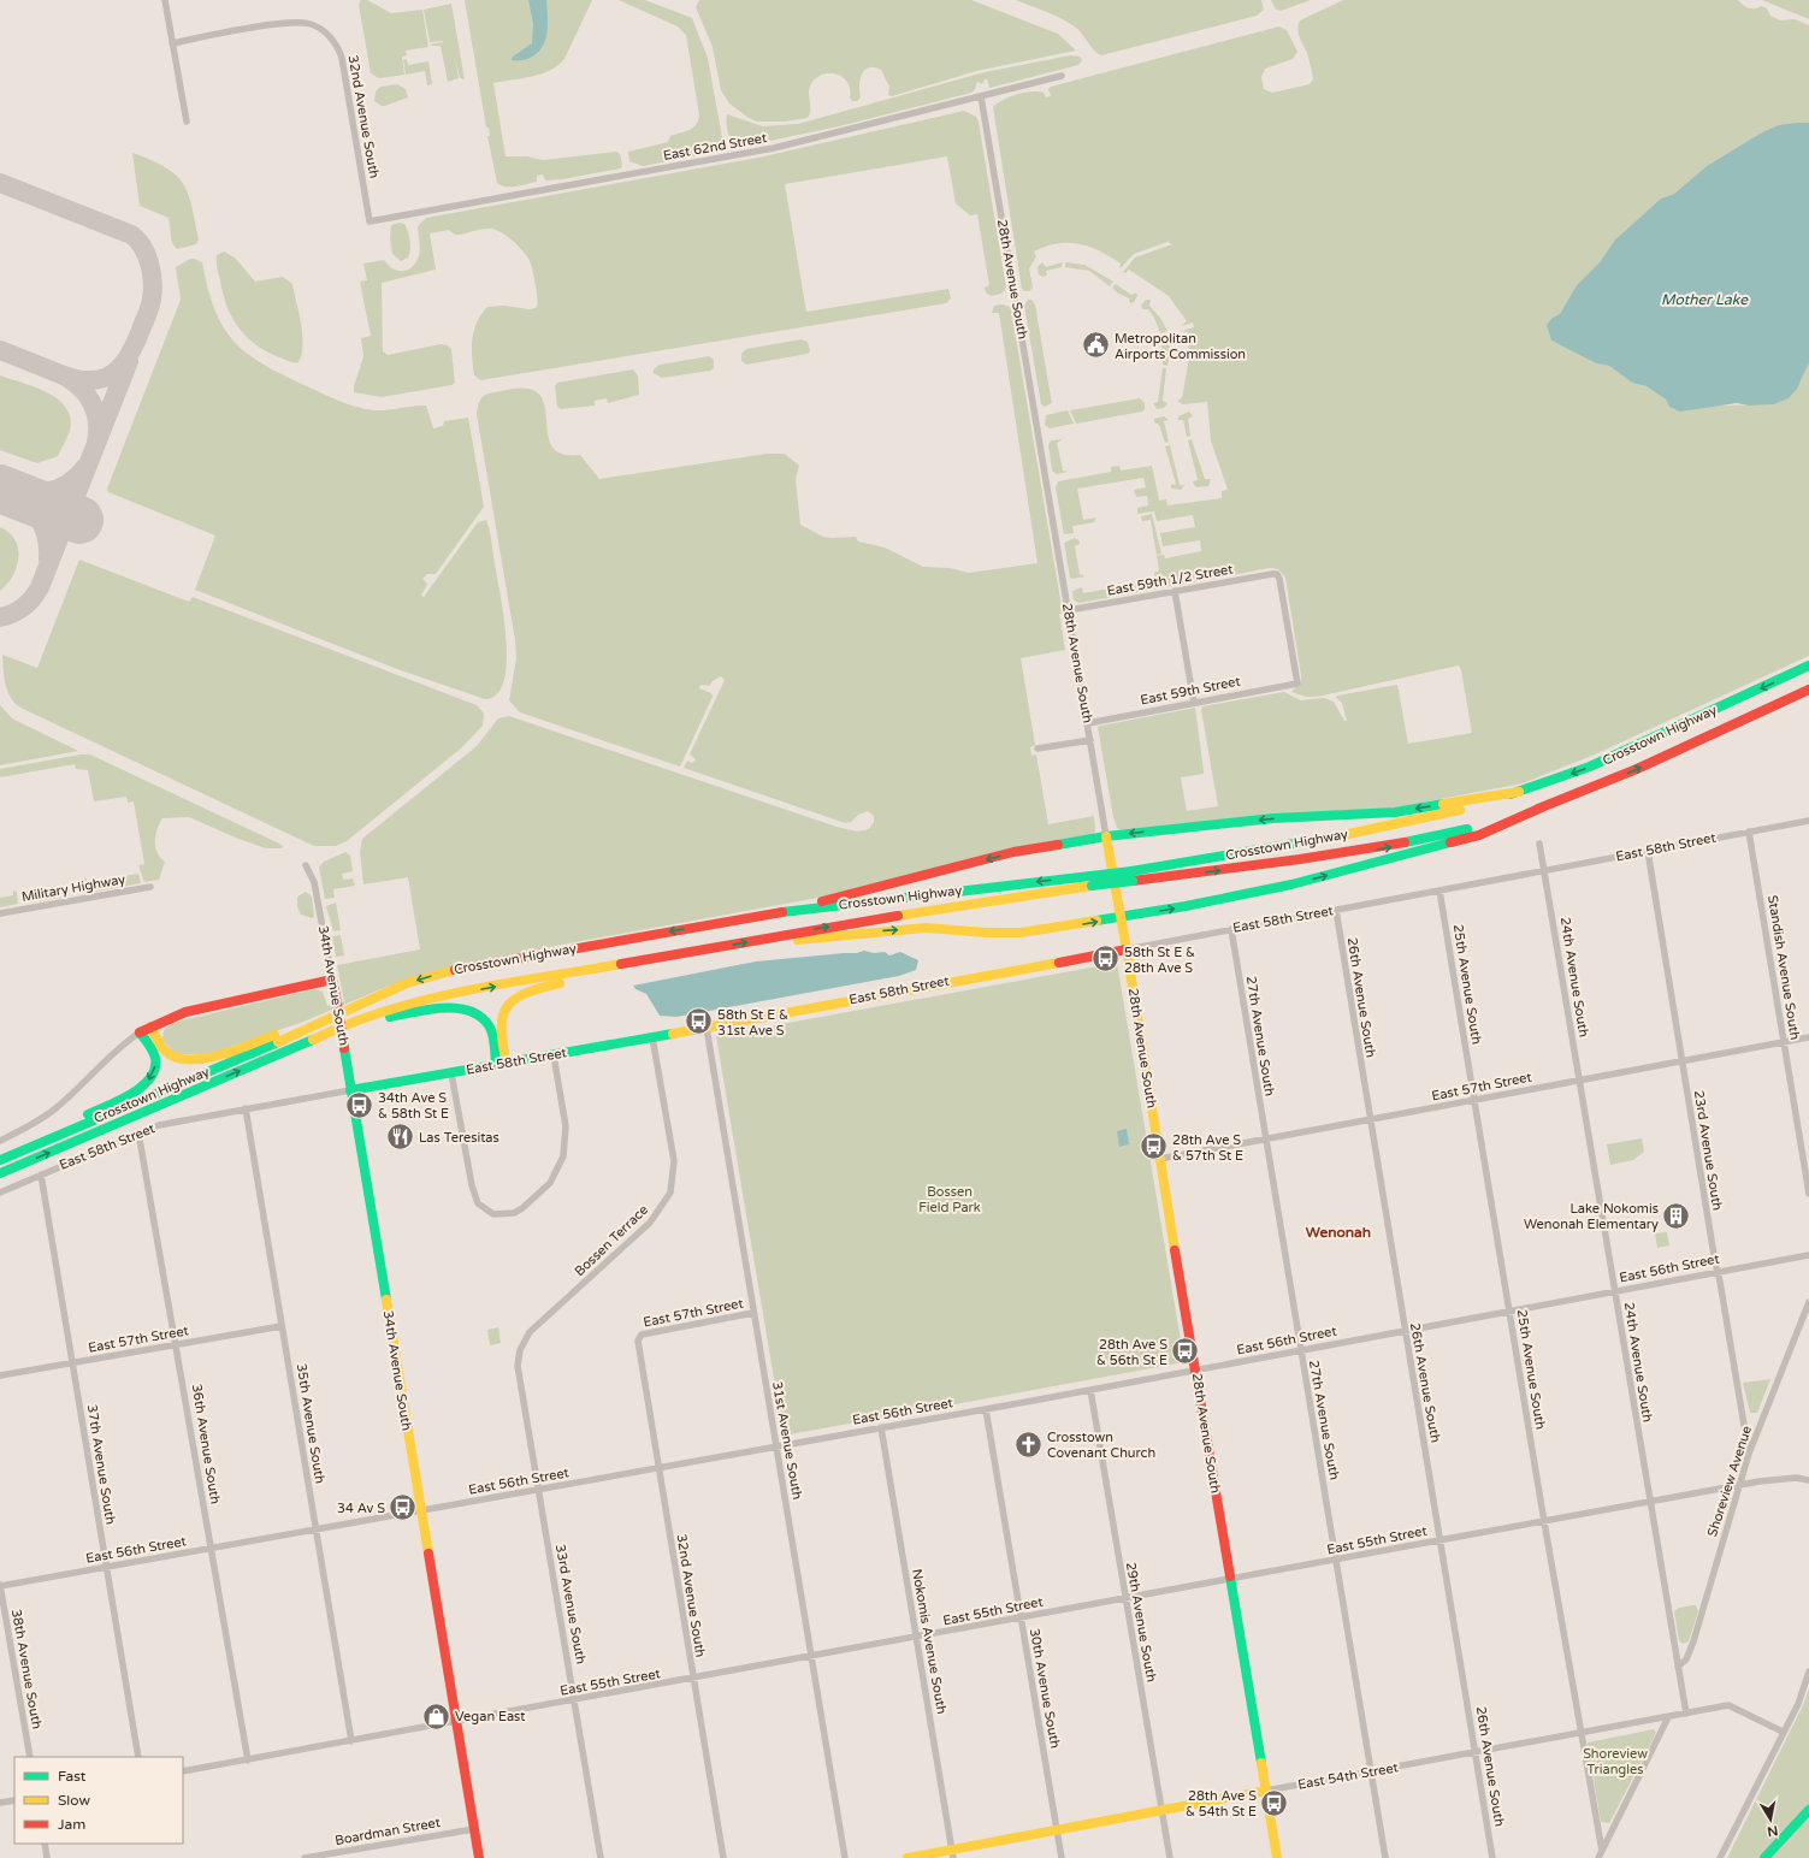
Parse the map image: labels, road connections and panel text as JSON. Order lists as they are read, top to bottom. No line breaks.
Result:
{"streets":{"main road":["28th Avenue South","Crosstown Highway","East 58th Street","34th Avenue South","East 54th Street"],"street":["32nd Avenue South","East 62nd Street","East 59th 1/2 Street","East 59th Street","Military Highway","Standish Avenue South","24th Avenue South","25th Avenue South","26th Avenue South","27th Avenue South","East 57th Street","23rd Avenue South","Bossen Terrace","East 56th Street","35th Avenue South","31st Avenue South","36th Avenue South","37th Avenue South","Shoreview Avenue","East 55th Street","33rd Avenue South","29th Avenue South","Nokomis Avenue South","38th Avenue South","30th Avenue South","Boardman Street"]},"crossings":[["32nd Avenue South","East 62nd Street"],["32nd Avenue South","East 57th Street"],["32nd Avenue South","East 56th Street"],["32nd Avenue South","East 55th Street"],["East 62nd Street","28th Avenue South"],["28th Avenue South","East 59th 1/2 Street"],["28th Avenue South","East 59th Street"],["28th Avenue South","East 58th Street"],["28th Avenue South","East 57th Street"],["28th Avenue South","East 56th Street"],["28th Avenue South","East 55th Street"],["28th Avenue South","East 54th Street"],["East 59th 1/2 Street","East 59th Street"],["East 58th Street","Standish Avenue South"],["East 58th Street","24th Avenue South"],["East 58th Street","25th Avenue South"],["East 58th Street","34th Avenue South"],["East 58th Street","26th Avenue South"],["East 58th Street","27th Avenue South"],["East 58th Street","23rd Avenue South"],["East 58th Street","Bossen Terrace"],["East 58th Street","35th Avenue South"],["East 58th Street","31st Avenue South"],["East 58th Street","36th Avenue South"],["East 58th Street","37th Avenue South"],["Standish Avenue South","East 57th Street"],["24th Avenue South","East 57th Street"],["24th Avenue South","East 56th Street"],["24th Avenue South","Shoreview Avenue"],["24th Avenue South","East 55th Street"],["24th Avenue South","East 54th Street"],["25th Avenue South","East 57th Street"],["25th Avenue South","East 56th Street"],["25th Avenue South","East 55th Street"],["25th Avenue South","East 54th Street"],["34th Avenue South","East 56th Street"],["34th Avenue South","East 55th Street"],["34th Avenue South","Boardman Street"],["26th Avenue South","East 57th Street"],["26th Avenue South","East 56th Street"],["26th Avenue South","East 55th Street"],["26th Avenue South","East 54th Street"],["27th Avenue South","East 57th Street"],["27th Avenue South","East 56th Street"],["27th Avenue South","East 55th Street"],["27th Avenue South","East 54th Street"],["East 57th Street","23rd Avenue South"],["East 57th Street","35th Avenue South"],["East 57th Street","31st Avenue South"],["East 57th Street","36th Avenue South"],["East 57th Street","37th Avenue South"],["23rd Avenue South","East 56th Street"],["23rd Avenue South","Shoreview Avenue"],["Bossen Terrace","33rd Avenue South"],["East 56th Street","35th Avenue South"],["East 56th Street","31st Avenue South"],["East 56th Street","36th Avenue South"],["East 56th Street","37th Avenue South"],["East 56th Street","33rd Avenue South"],["East 56th Street","29th Avenue South"],["East 56th Street","Nokomis Avenue South"],["East 56th Street","38th Avenue South"],["East 56th Street","30th Avenue South"],["35th Avenue South","East 55th Street"],["31st Avenue South","East 55th Street"],["36th Avenue South","East 55th Street"],["Shoreview Avenue","East 55th Street"],["East 55th Street","33rd Avenue South"],["East 55th Street","29th Avenue South"],["East 55th Street","Nokomis Avenue South"],["East 55th Street","30th Avenue South"],["29th Avenue South","East 54th Street"],["Nokomis Avenue South","East 54th Street"],["30th Avenue South","East 54th Street"]],"districts":["Wenonah"],"water":["Mother Lake"],"parks":["Bossen Field Park","Shoreview Triangles"],"places":{"public building":["Metropolitan Airports Commission"],"bus stop":["58th St E & 28th Ave S","58th St E & 31st Ave S","34th Ave S & 58th St E","28th Ave S & 57th St E","28th Ave S & 56th St E","34 Av S","28th Ave S & 54th St E"],"restaurant":["Las Teresitas"],"building":["Lake Nokomis Wenonah Elementary"],"church":["Crosstown Covenant Church"],"shop":["Vegan East"]},"legend":["Fast","Slow","Jam"],"north":"bottom"}
